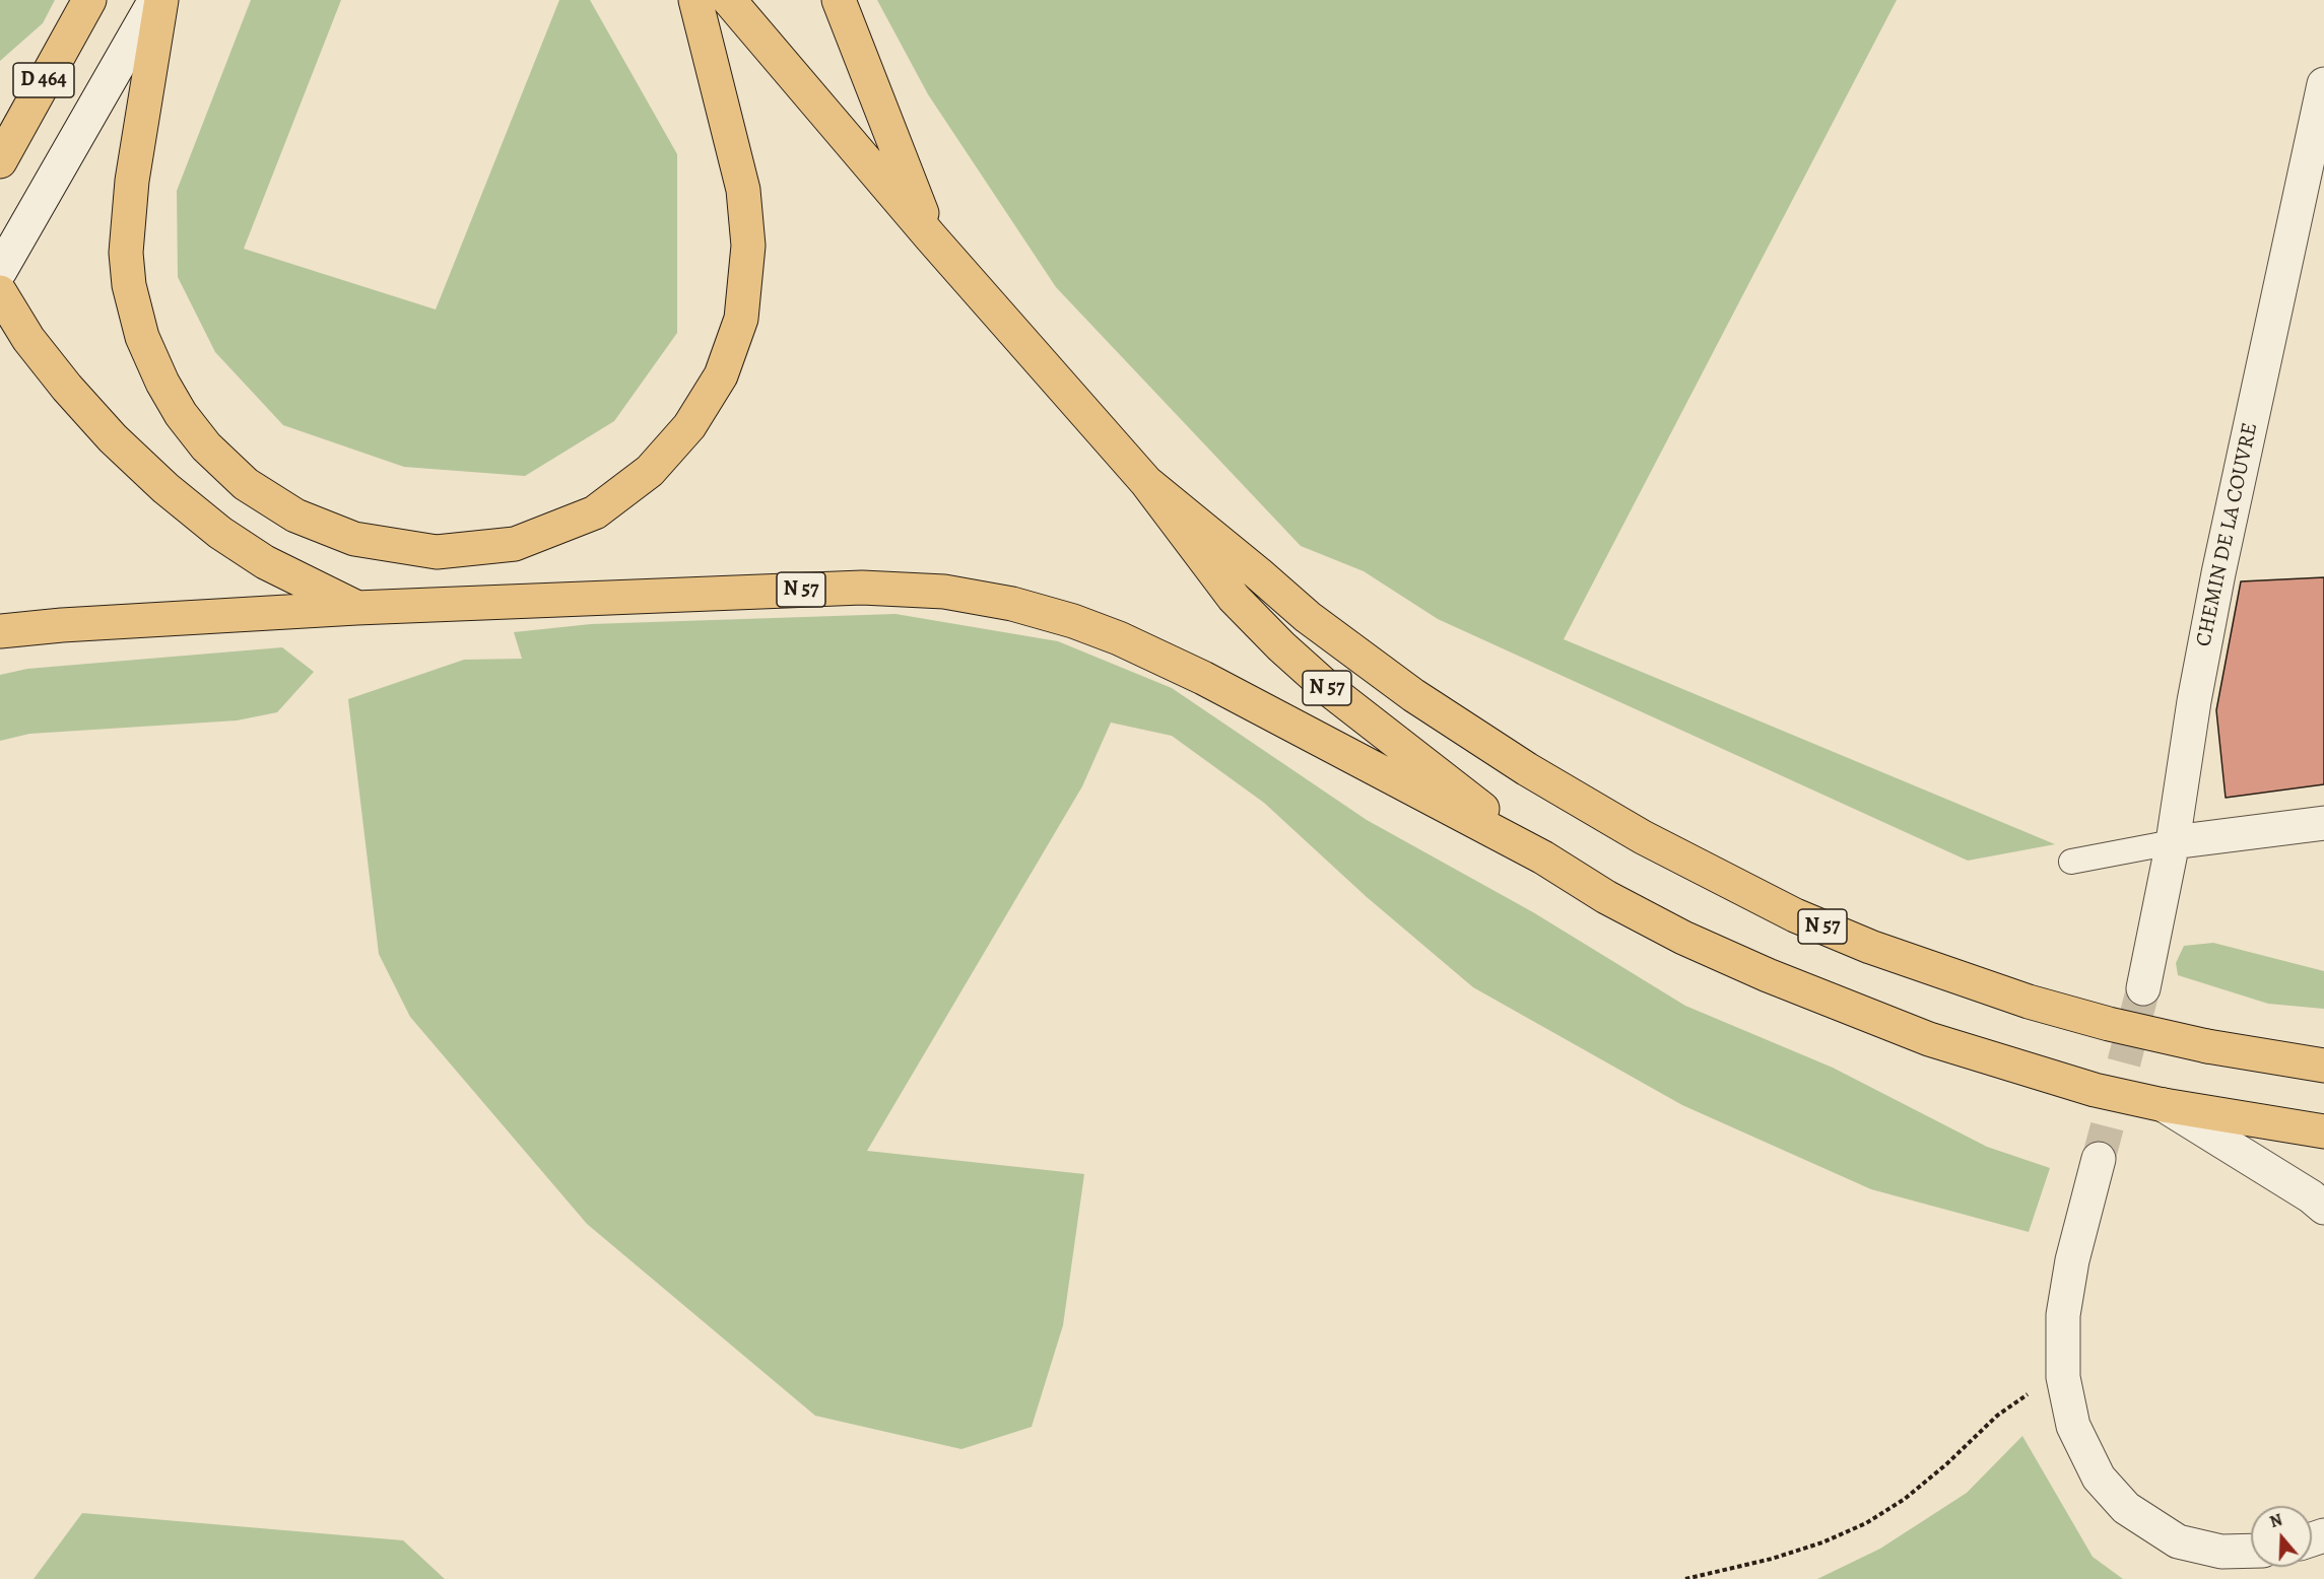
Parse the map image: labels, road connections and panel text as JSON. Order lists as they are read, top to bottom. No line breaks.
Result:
{"streets":{"main road":["D 464","N 57"],"street":["CHEMIN DE LA COUVRE"]},"north":"top"}
